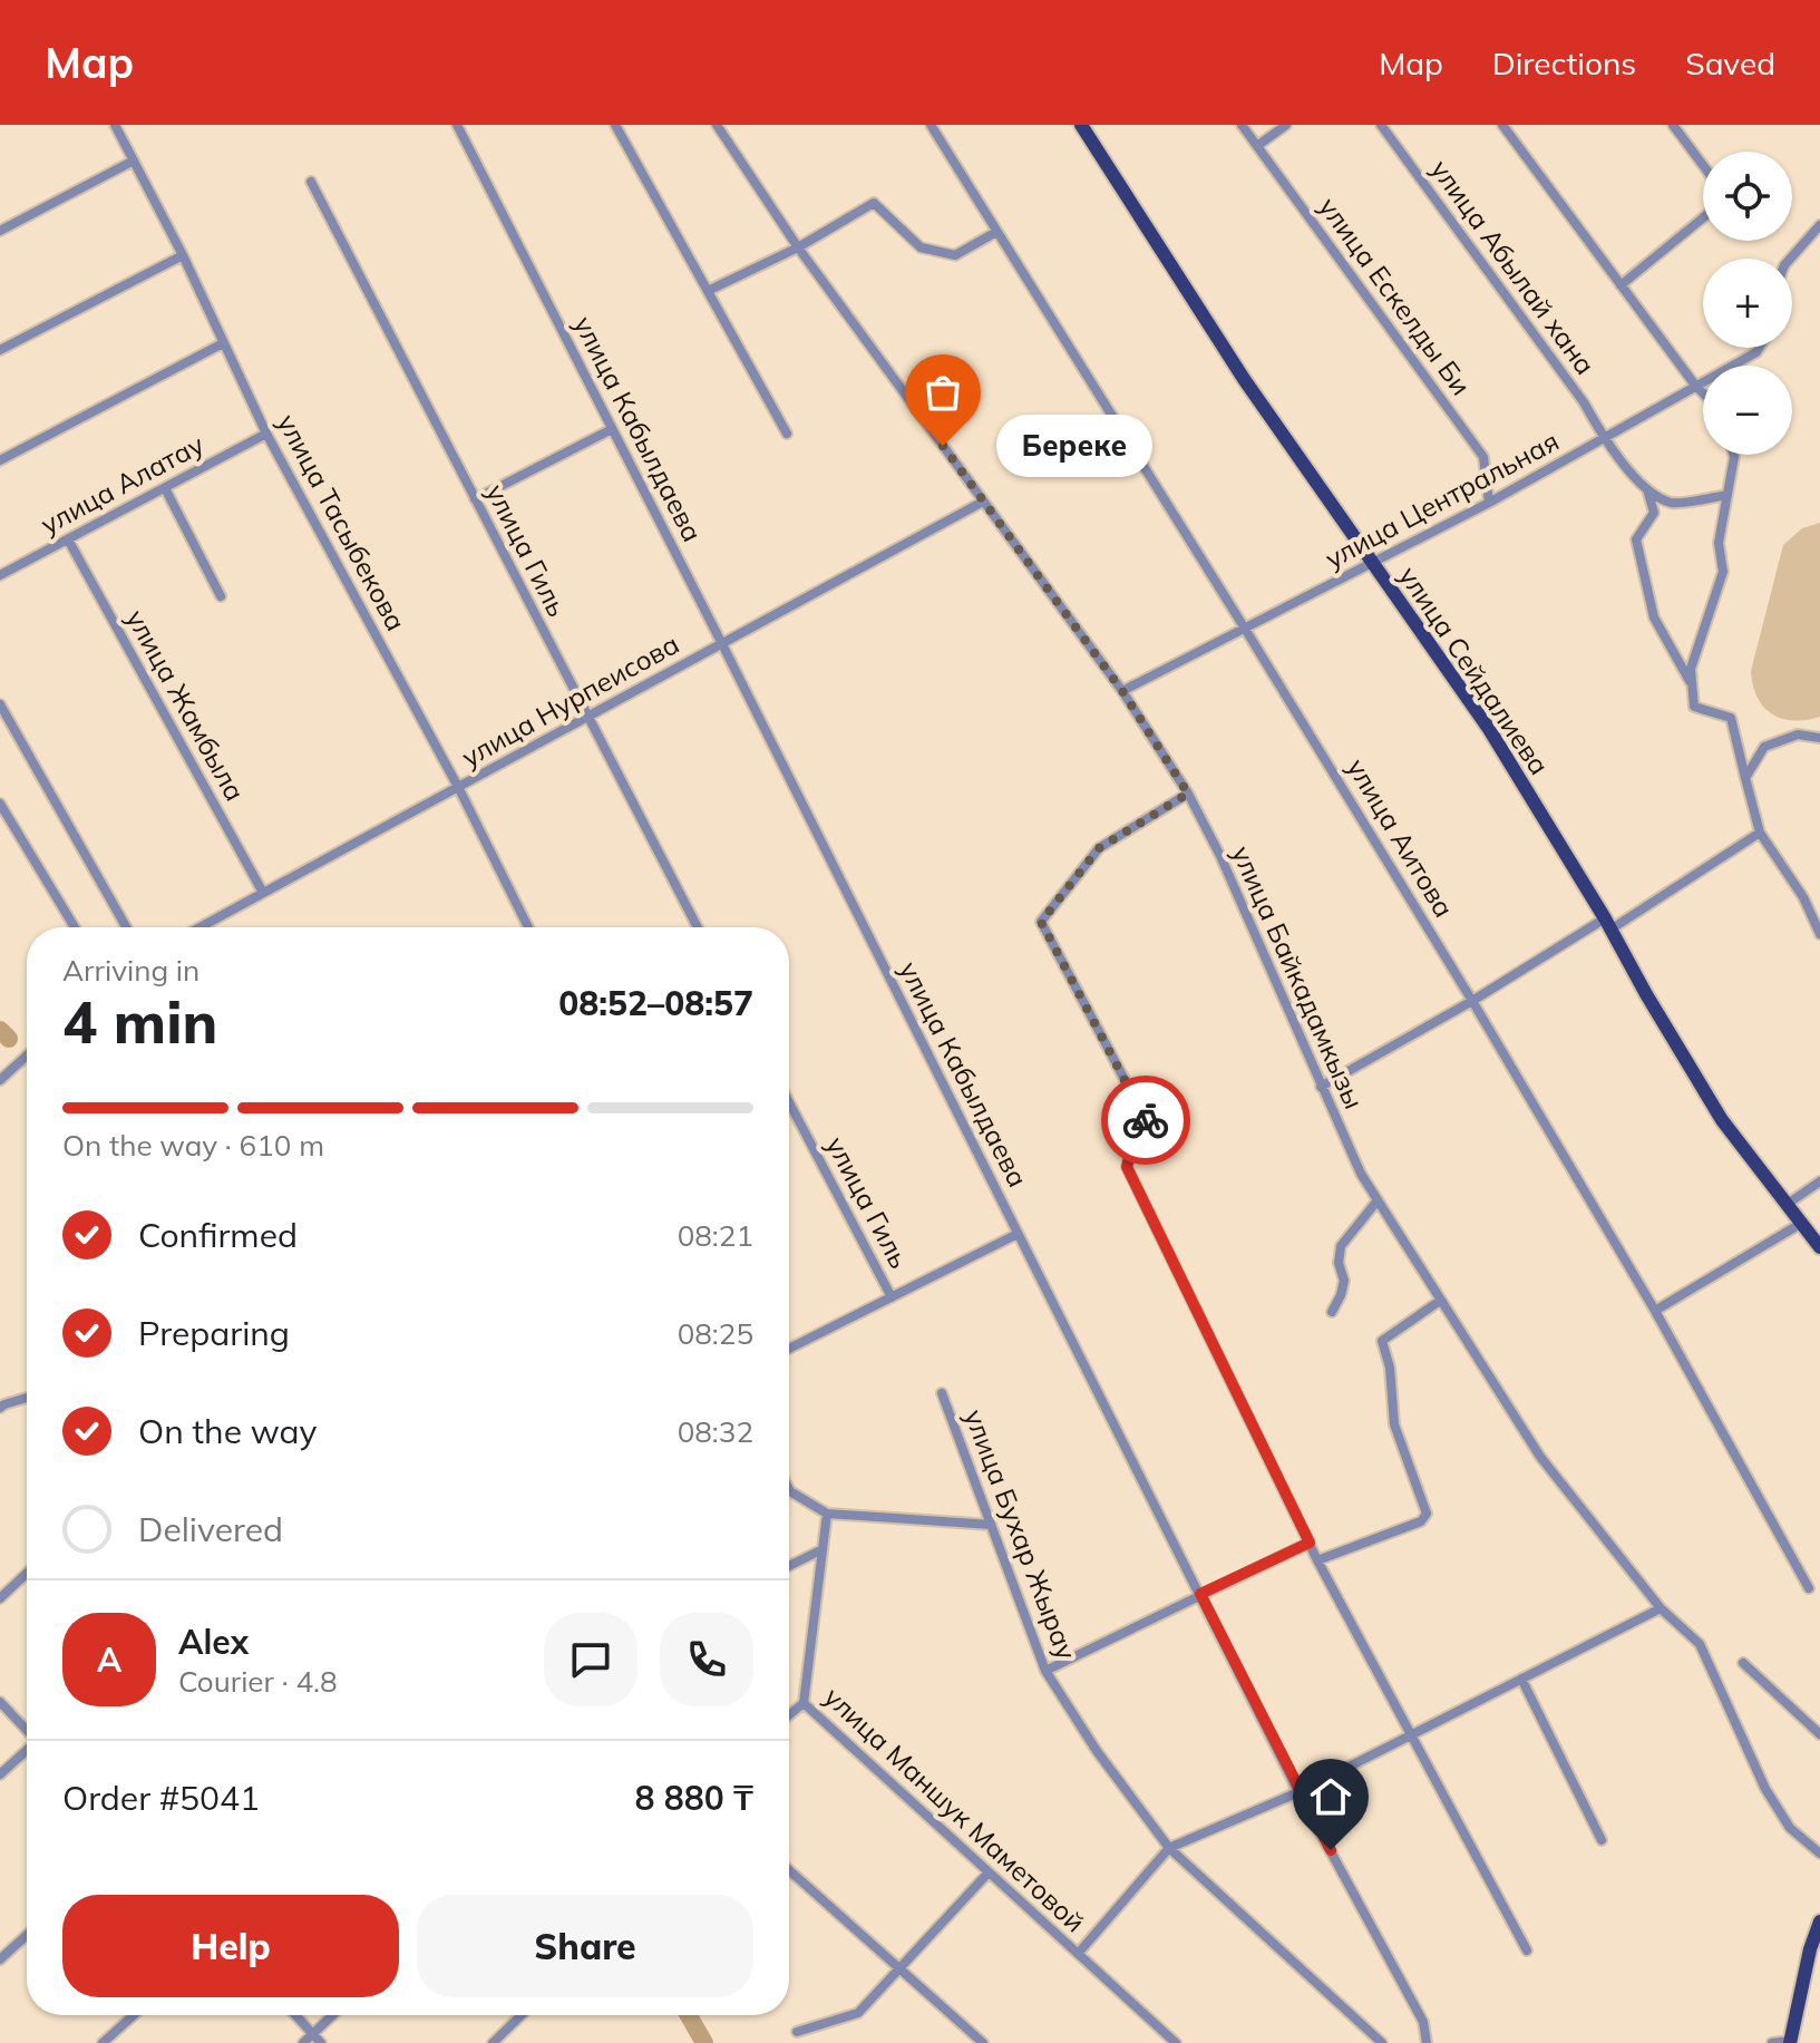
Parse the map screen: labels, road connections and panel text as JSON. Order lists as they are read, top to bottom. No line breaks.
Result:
{"streets":{"main road":["улица Сейдалиева"],"street":["улица Абылай хана","улица Ескелды Би","улица Кабылдаева","улица Алатау","улица Центральная","улица Тасыбекова","улица Гиль","улица Нурпеисова","улица Жамбыла","улица Аитова","улица Байкадамкызы","улица Бухар Жырау","улица Маншук Маметовой"]},"crossings":[["улица Абылай хана","улица Центральная"],["улица Ескелды Би","улица Центральная"],["улица Кабылдаева","улица Нурпеисова"],["улица Алатау","улица Тасыбекова"],["улица Алатау","улица Жамбыла"],["улица Центральная","улица Сейдалиева"],["улица Центральная","улица Аитова"],["улица Центральная","улица Байкадамкызы"],["улица Тасыбекова","улица Нурпеисова"],["улица Гиль","улица Нурпеисова"],["улица Нурпеисова","улица Жамбыла"],["улица Нурпеисова","улица Байкадамкызы"]],"places":["Береке"],"page":{"header":"Map","nav":["Map","Directions","Saved"],"map_buttons":["+","−"],"bubble":"Береке","heading":["4 min","Arriving in","08:52–08:57"],"panel":["Alex","Courier · 4.8","Order #5041","8 880 ₸"],"bar":"On the way · 610 m","list":[["Confirmed","08:21"],["Preparing","08:25"],["On the way","08:32"],"Delivered"],"round":"A","buttons":["Help","Share"]}}
